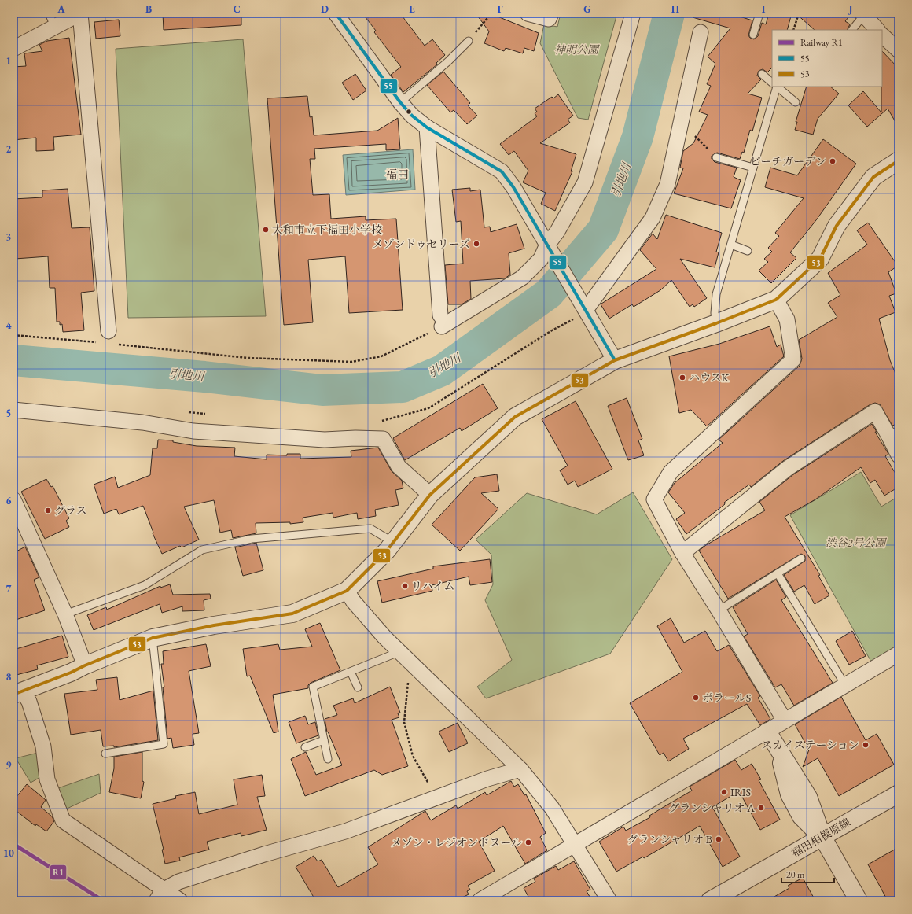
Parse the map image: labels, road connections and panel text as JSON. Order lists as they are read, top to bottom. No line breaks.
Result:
{"streets":{"street":["福田相模原線"]},"districts":["福田"],"water":["引地川"],"parks":["神明公園","渋谷2号公園"],"places":["ピーチガーデン","大和市立下福田小学校","メゾンドゥセリーズ","ハウスK","グラス","リハイム","ポラールS","スカイステーション","IRIS","グランシャリオ A","グランシャリオ B","メゾン・レジオンドヌール"],"lines":["transit line 55","transit line 53","rail line R1"],"legend":["Railway R1","55","53"],"scale_bar":"20 m","grid":{"columns":["A","B","C","D","E","F","G","H","I","J"],"rows":["1","2","3","4","5","6","7","8","9","10"]}}
